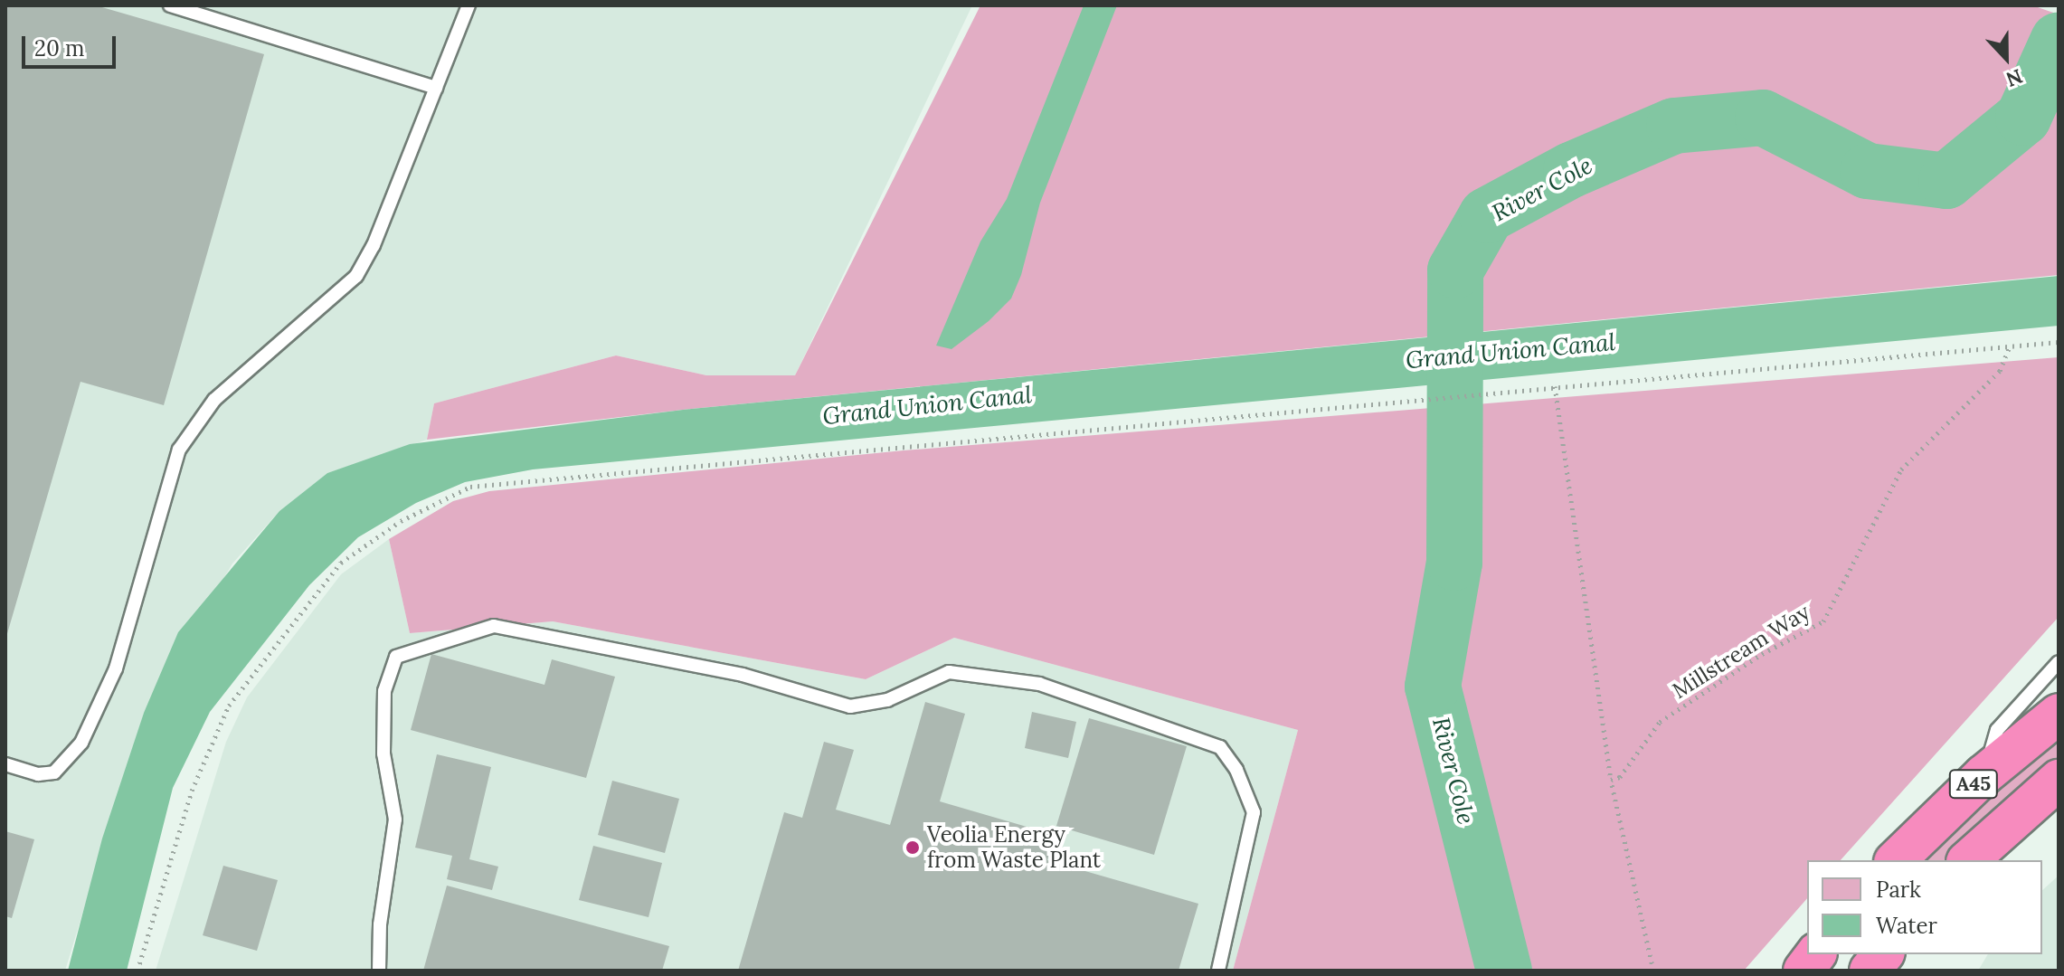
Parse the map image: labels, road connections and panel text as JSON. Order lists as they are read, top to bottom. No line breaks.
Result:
{"streets":{"highway":["A45"],"path":["Millstream Way"]},"water":["River Cole","Grand Union Canal"],"places":["Veolia Energy from Waste Plant"],"legend":["Park","Water"],"scale_bar":"20 m","north":"bottom"}
